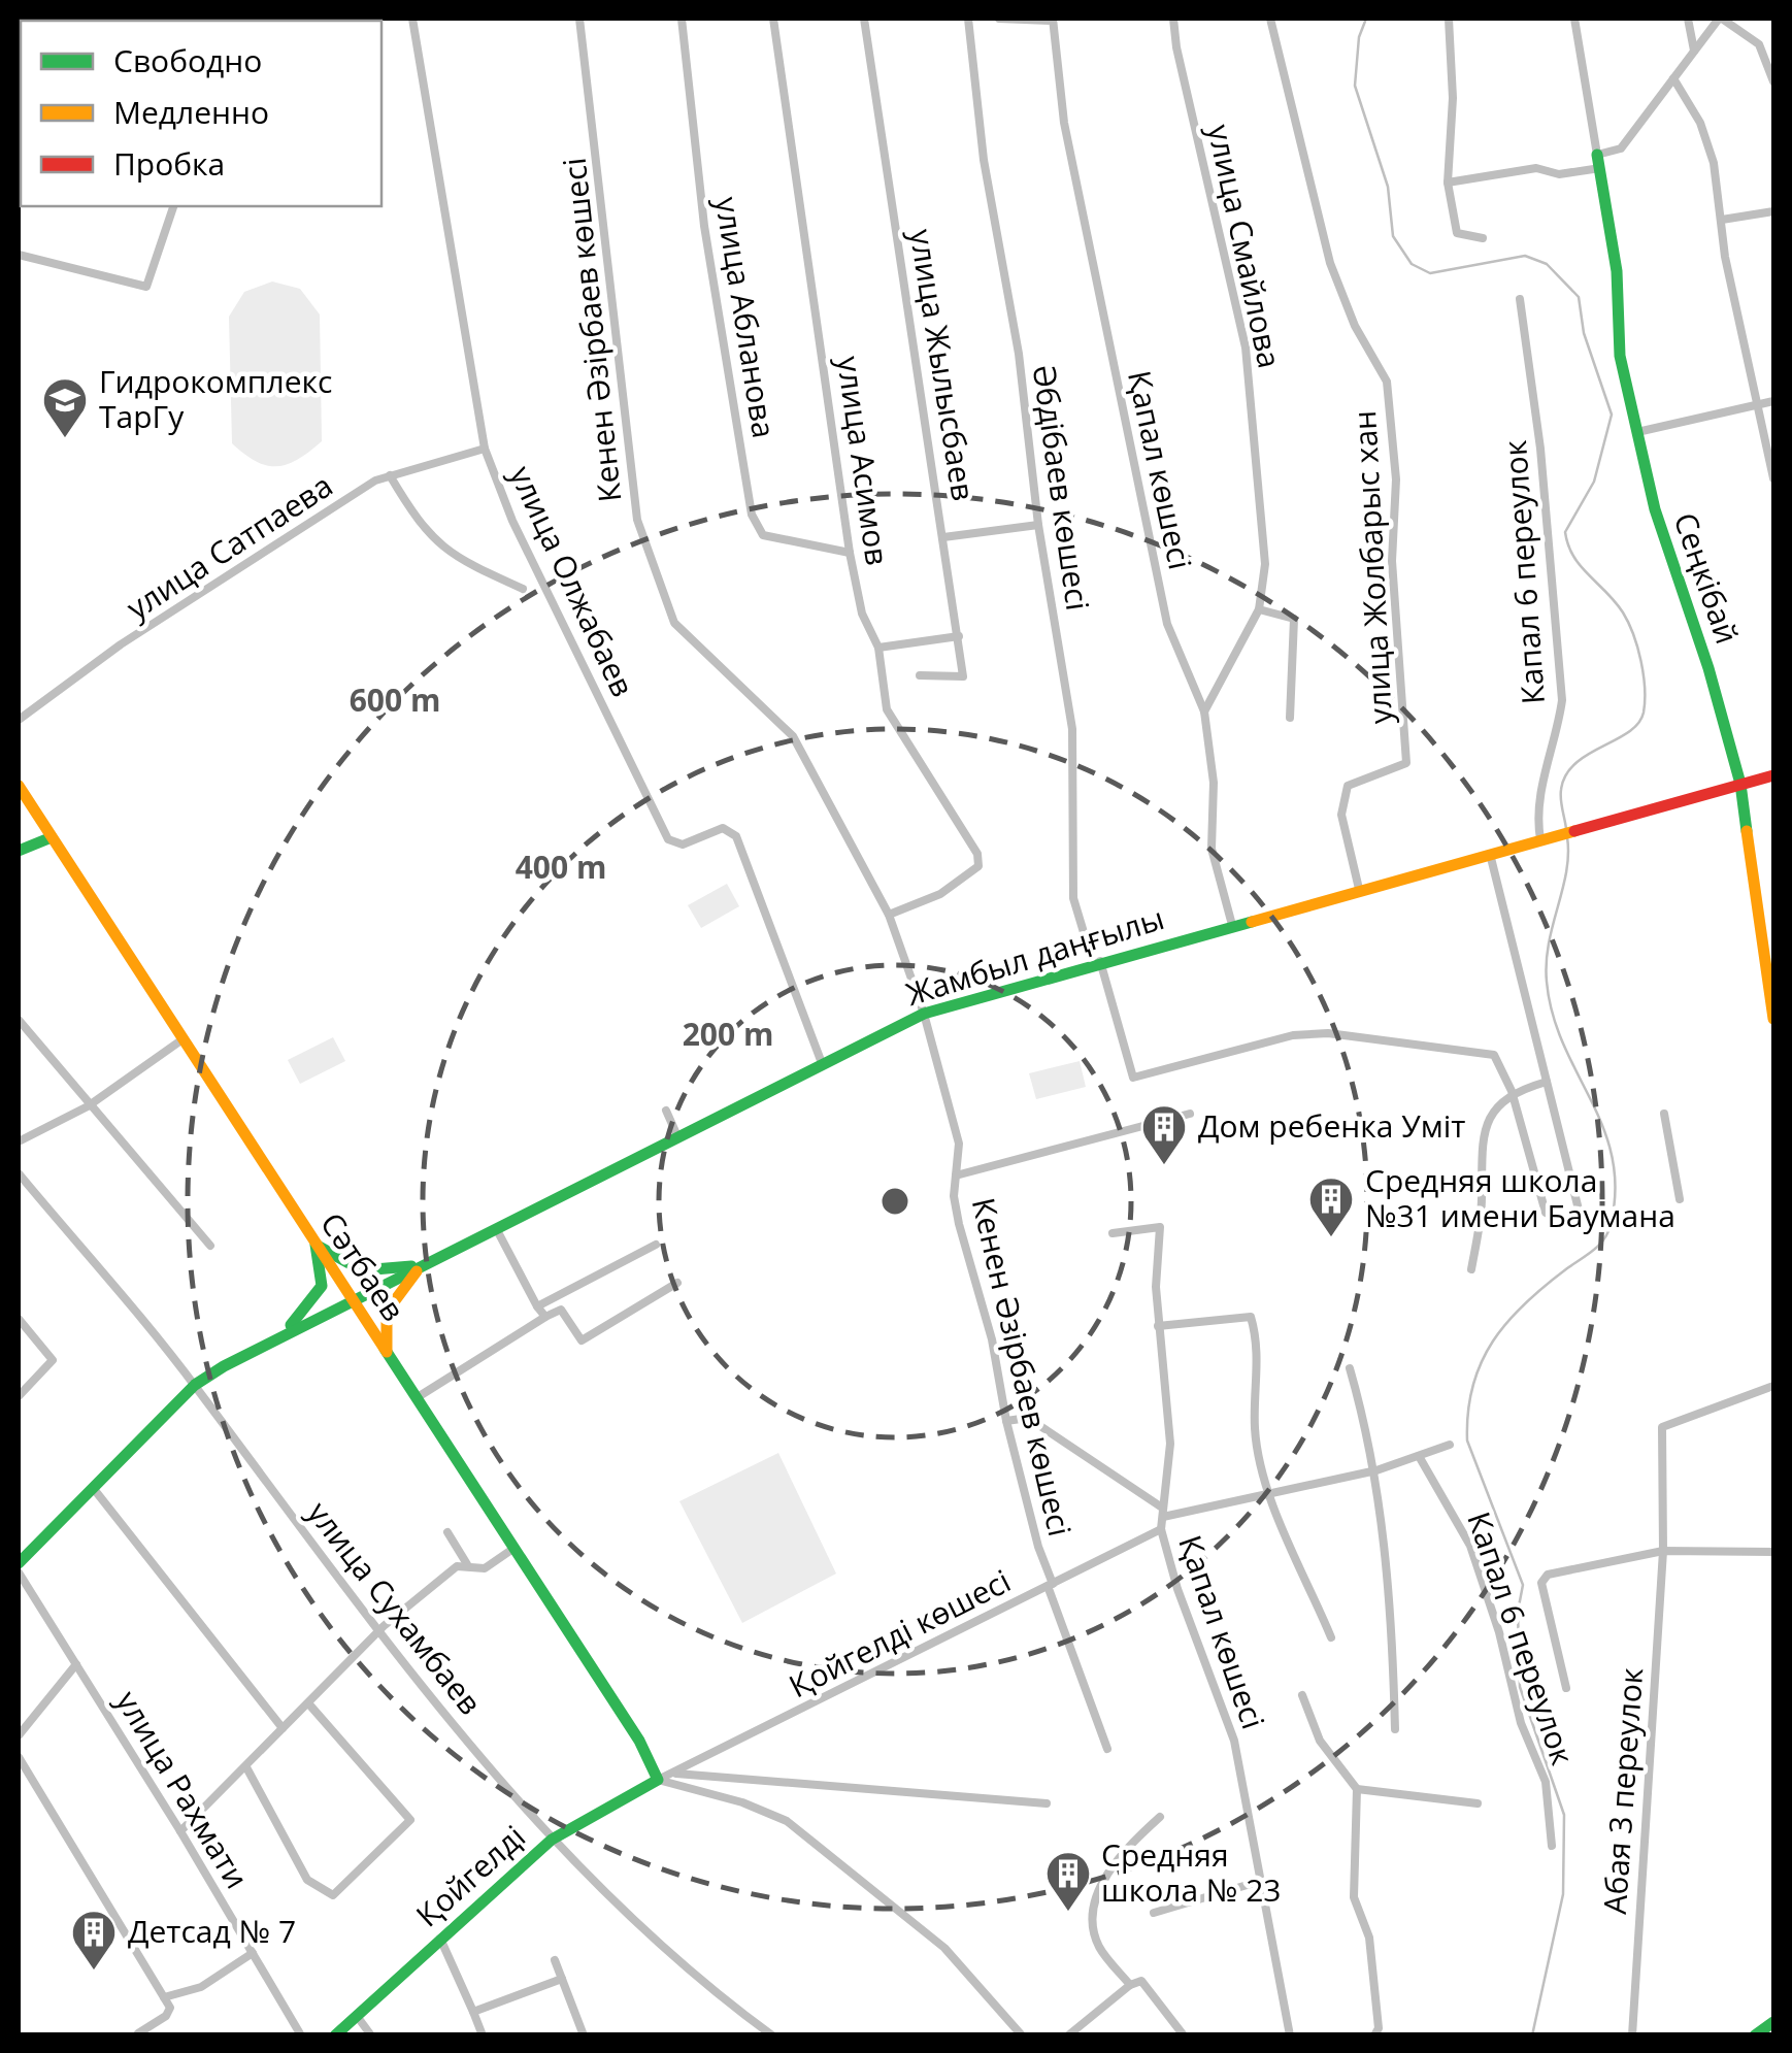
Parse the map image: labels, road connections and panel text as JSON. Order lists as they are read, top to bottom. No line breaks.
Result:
{"streets":{"street":["улица Смайлова","улица Абланова","Кенен Әзірбаев көшесі","улица Жылысбаев","улица Асимов","Қапал көшесі","Әбдібаев көшесі","улица Сатпаева","улица Жолбарыс хан","Капал 6 переулок","Сеңкібай","улица Олжабаев","Жамбыл даңғылы","Сәтбаев","улица Сухамбаев","Қойгелді көшесі","улица Рахмати","Абая 3 переулок","Қойгелді"]},"crossings":[["улица Смайлова","Қапал көшесі"],["улица Абланова","улица Асимов"],["Кенен Әзірбаев көшесі","улица Асимов"],["Кенен Әзірбаев көшесі","Жамбыл даңғылы"],["Кенен Әзірбаев көшесі","Қойгелді көшесі"],["Қапал көшесі","Жамбыл даңғылы"],["Қапал көшесі","Қойгелді көшесі"],["Әбдібаев көшесі","Жамбыл даңғылы"],["улица Сатпаева","улица Олжабаев"],["улица Жолбарыс хан","Жамбыл даңғылы"],["Капал 6 переулок","Жамбыл даңғылы"],["Сеңкібай","Жамбыл даңғылы"],["улица Олжабаев","Жамбыл даңғылы"],["Жамбыл даңғылы","Сәтбаев"],["Жамбыл даңғылы","улица Сухамбаев"],["Сәтбаев","Қойгелді көшесі"],["Сәтбаев","Қойгелді"],["улица Сухамбаев","Қойгелді"],["Қойгелді көшесі","Қойгелді"]],"places":{"school or university":["Гидрокомплекс ТарГу"],"building":["Дом ребенка Умiт","Средняя школа №31 имени Баумана","Средняя школа № 23","Детсад № 7"]},"legend":["Свободно","Медленно","Пробка"],"rings":["600 m","400 m","200 m"]}
